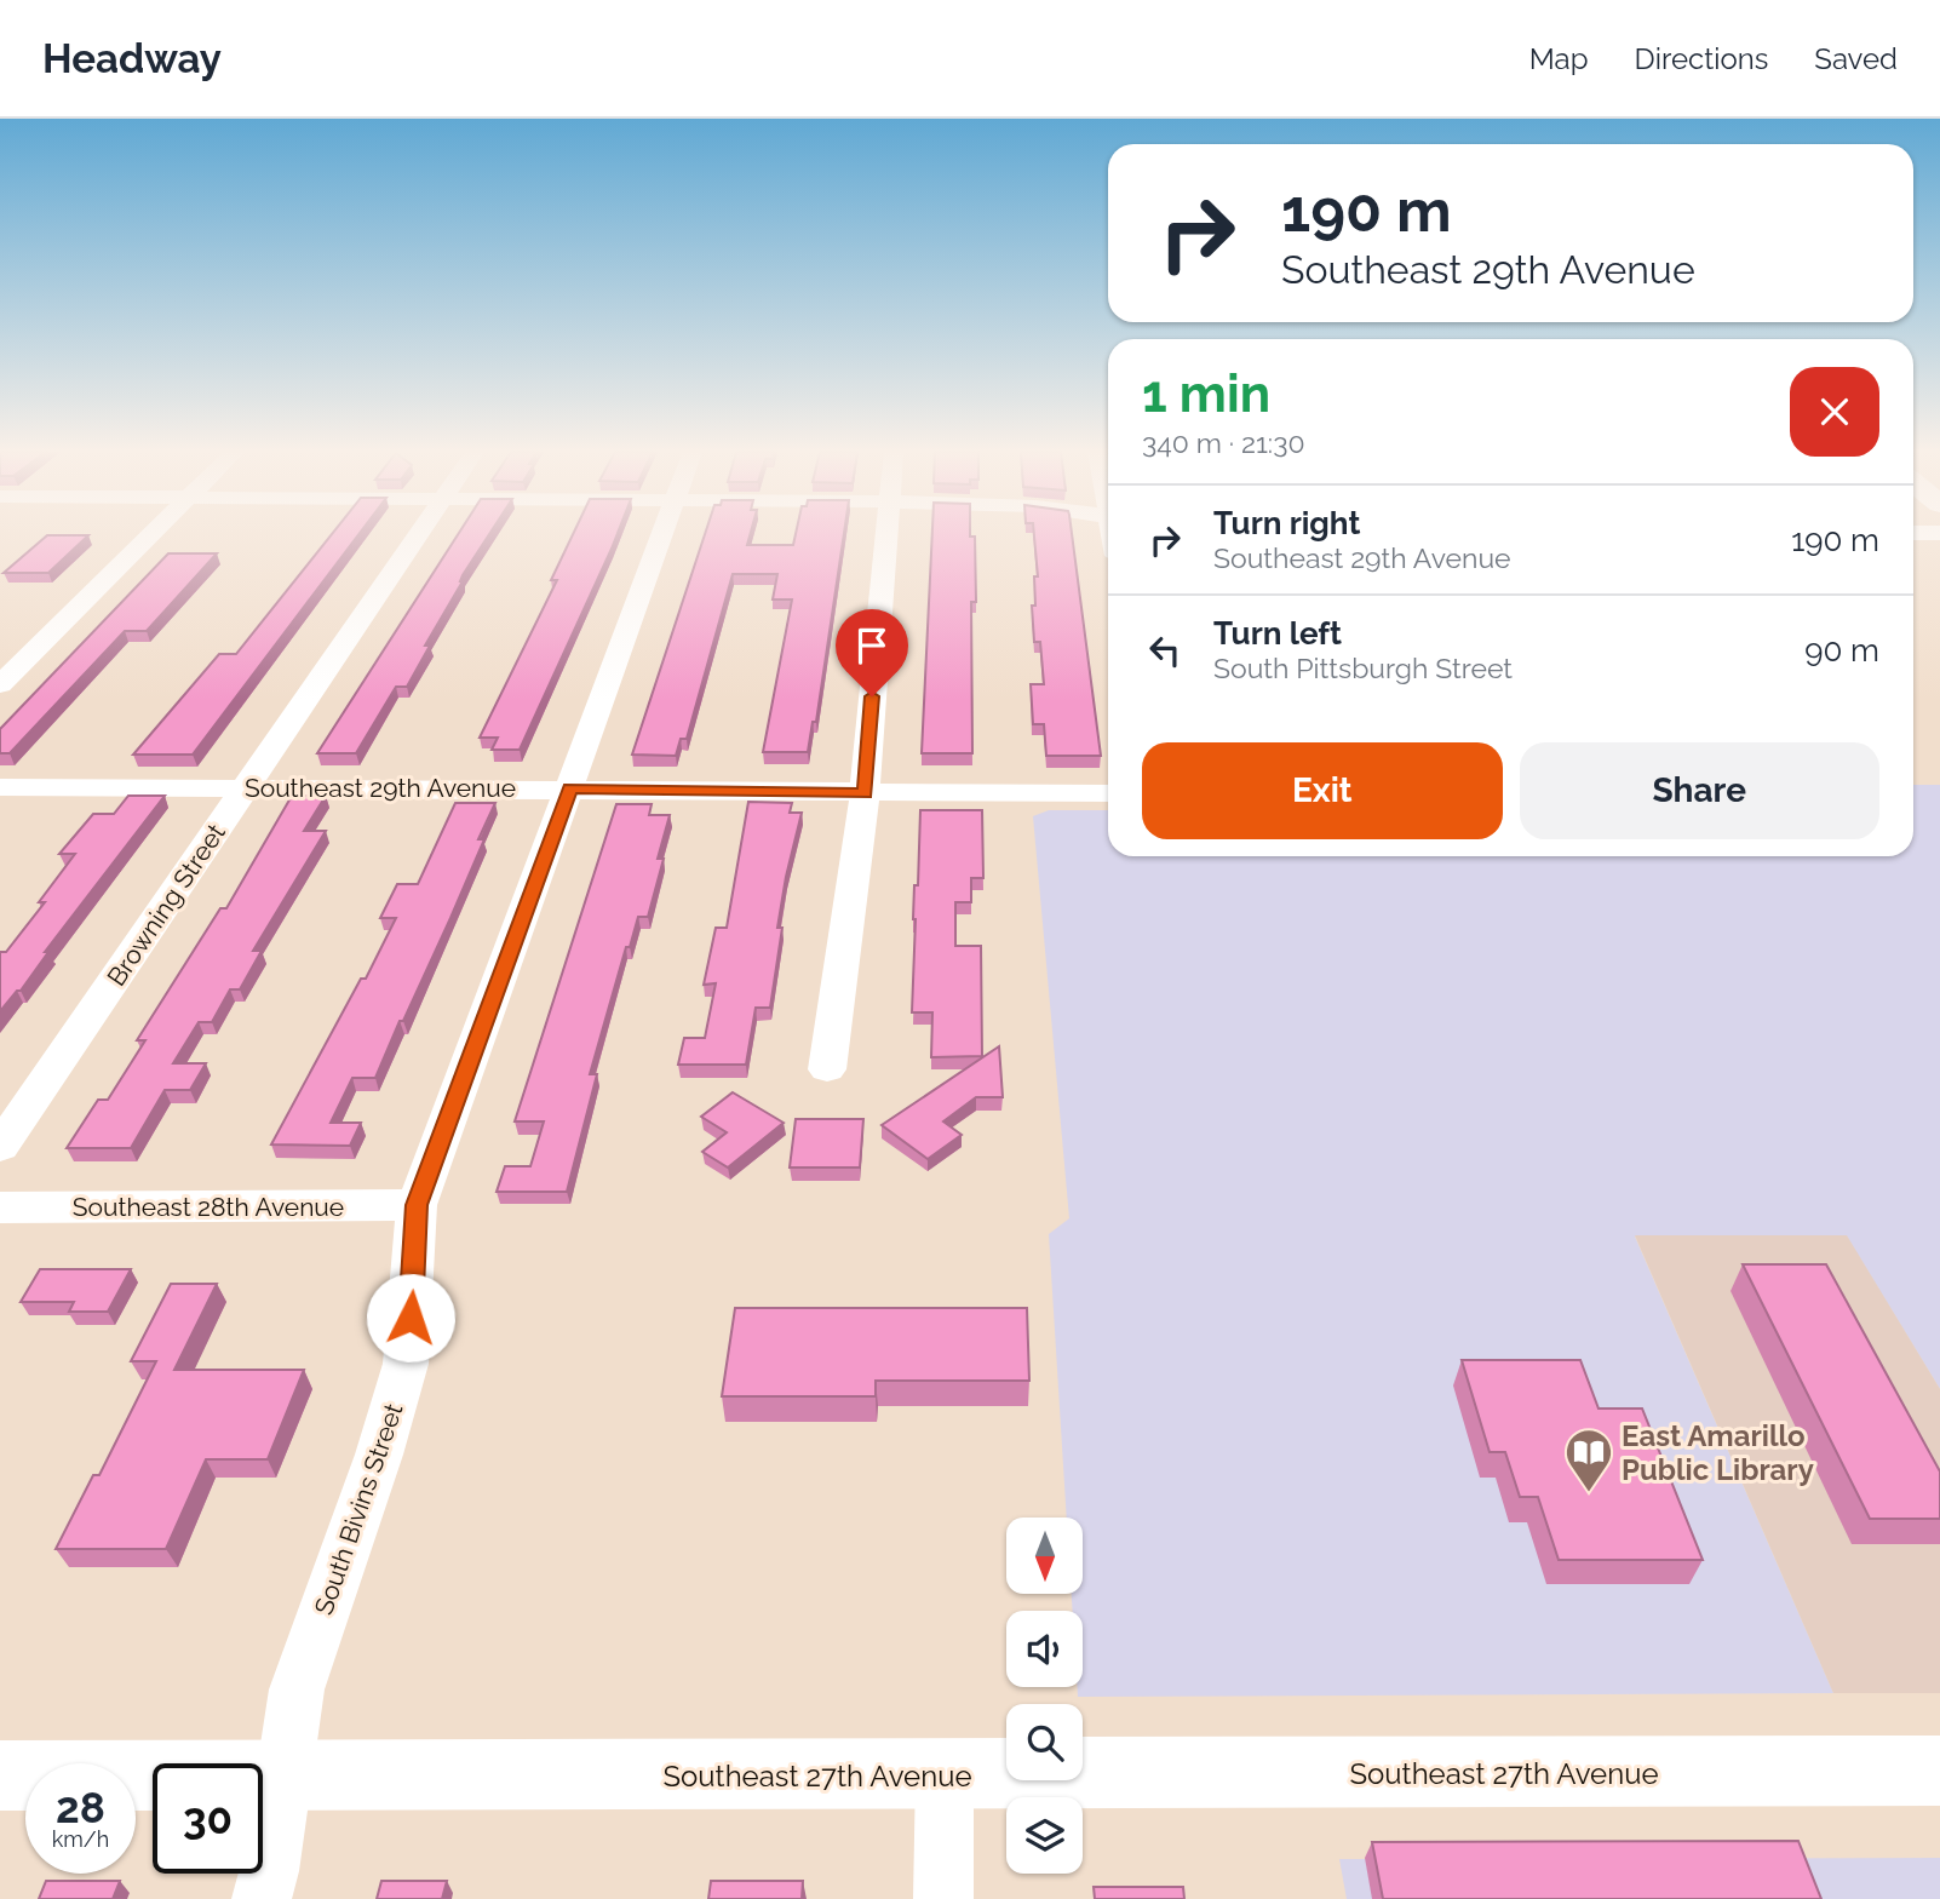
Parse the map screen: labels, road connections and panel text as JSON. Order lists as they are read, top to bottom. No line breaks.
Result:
{"streets":{"main road":["Southeast 27th Avenue"],"street":["Southeast 29th Avenue","Browning Street","Southeast 28th Avenue","South Bivins Street"]},"crossings":[["Southeast 29th Avenue","Browning Street"],["Southeast 29th Avenue","South Bivins Street"],["Southeast 28th Avenue","South Bivins Street"],["South Bivins Street","Southeast 27th Avenue"]],"places":{"library":["East Amarillo Public Library"]},"north":"bottom","page":{"header":"Headway","nav":["Map","Directions","Saved"],"turn":["190 m","Southeast 29th Avenue"],"heading":["1 min","340 m · 21:30"],"list":[{"name":"Turn right","note":"Southeast 29th Avenue","value":"190 m"},{"name":"Turn left","note":"South Pittsburgh Street","value":"90 m"}],"buttons":["Exit","Share"],"speed":"28 km/h","limit":"30"}}
